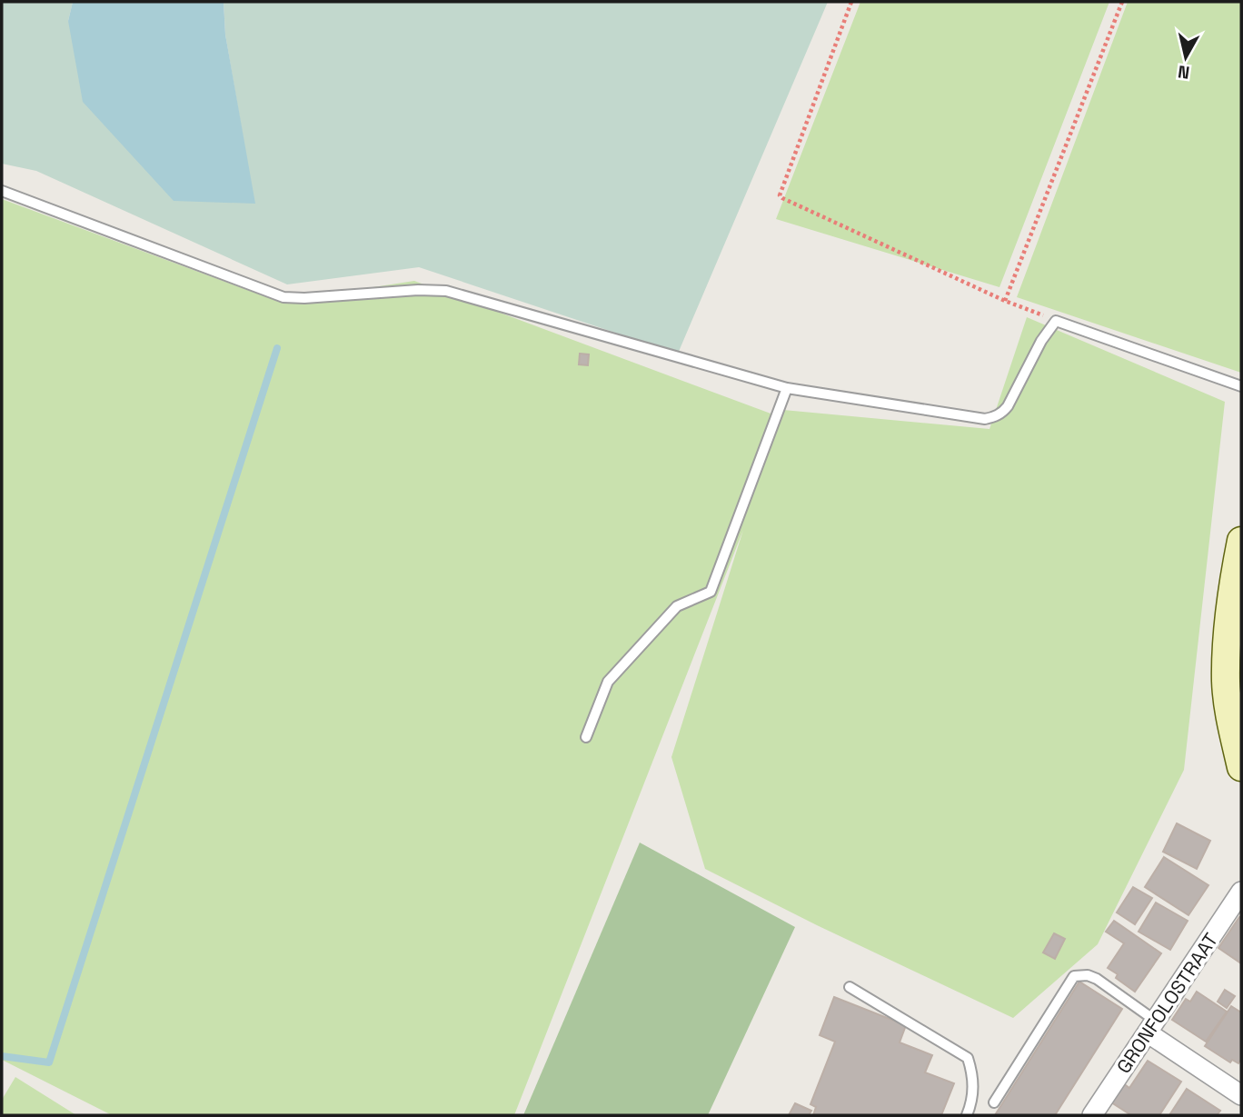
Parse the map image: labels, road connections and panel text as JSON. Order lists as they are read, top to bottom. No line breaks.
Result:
{"streets":{"street":["GRONFOLOSTRAAT"]},"north":"bottom"}
